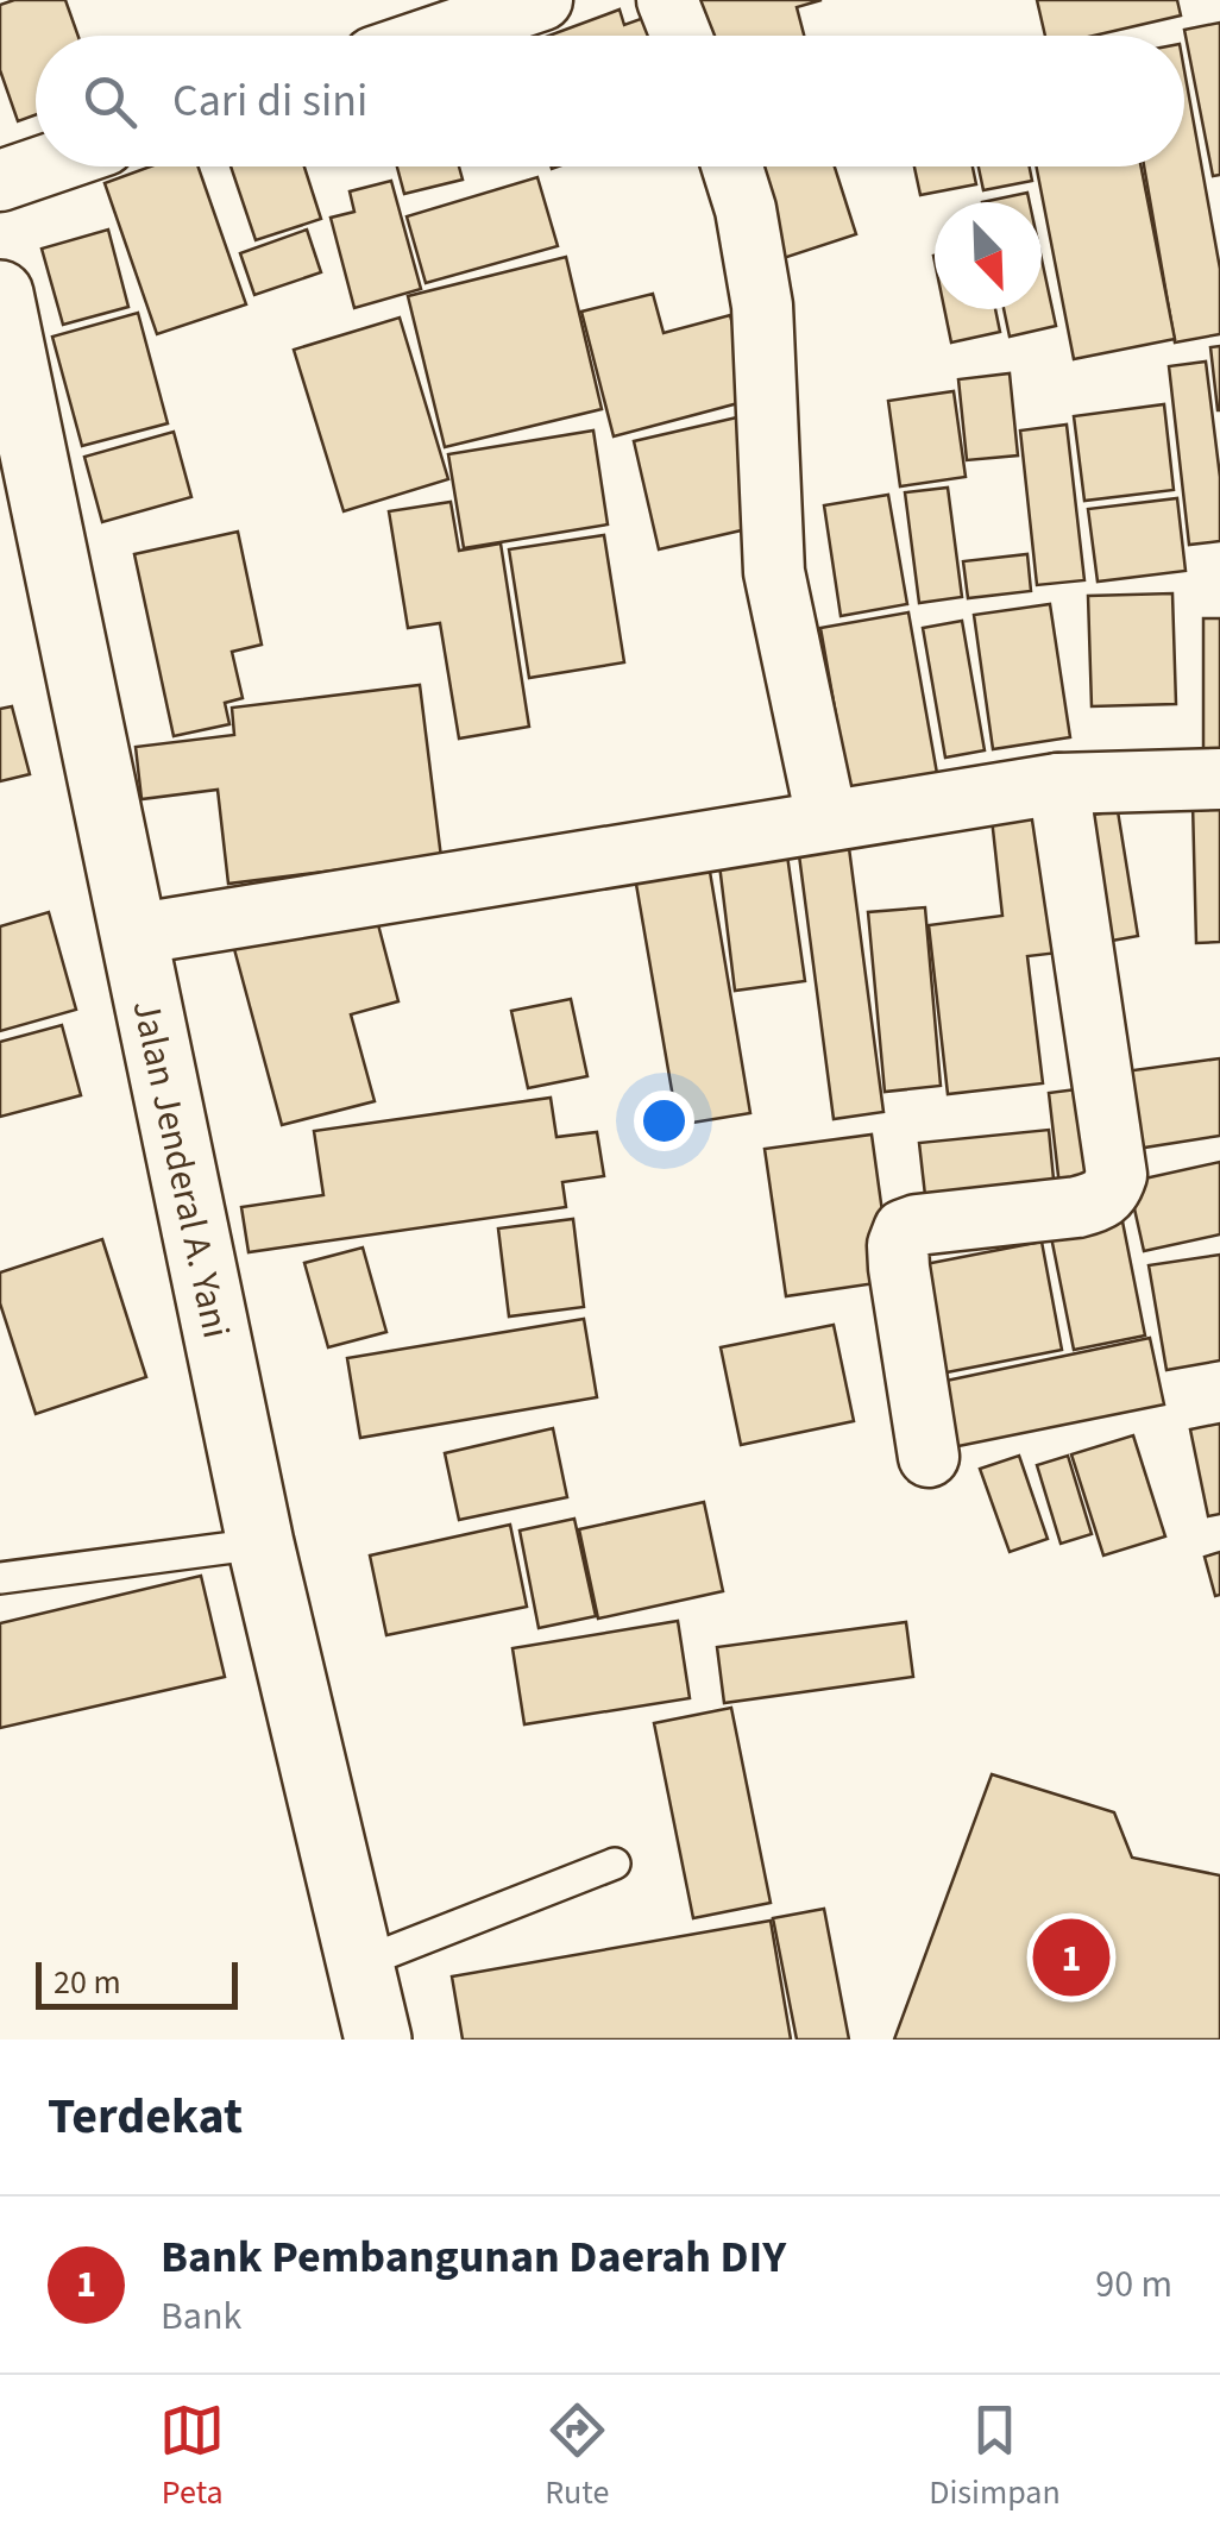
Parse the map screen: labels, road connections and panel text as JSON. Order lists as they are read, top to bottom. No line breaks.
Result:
{"streets":{"street":["Jalan Jenderal A. Yani"]},"scale_bar":"20 m","north":"bottom right","page":{"search":"Cari di sini","pins":"1","scale":"20 m","heading":"Terdekat","list":[{"mark":"1","name":"Bank Pembangunan Daerah DIY","note":"Bank","value":"90 m"}],"nav":["Peta","Rute","Disimpan"]}}
